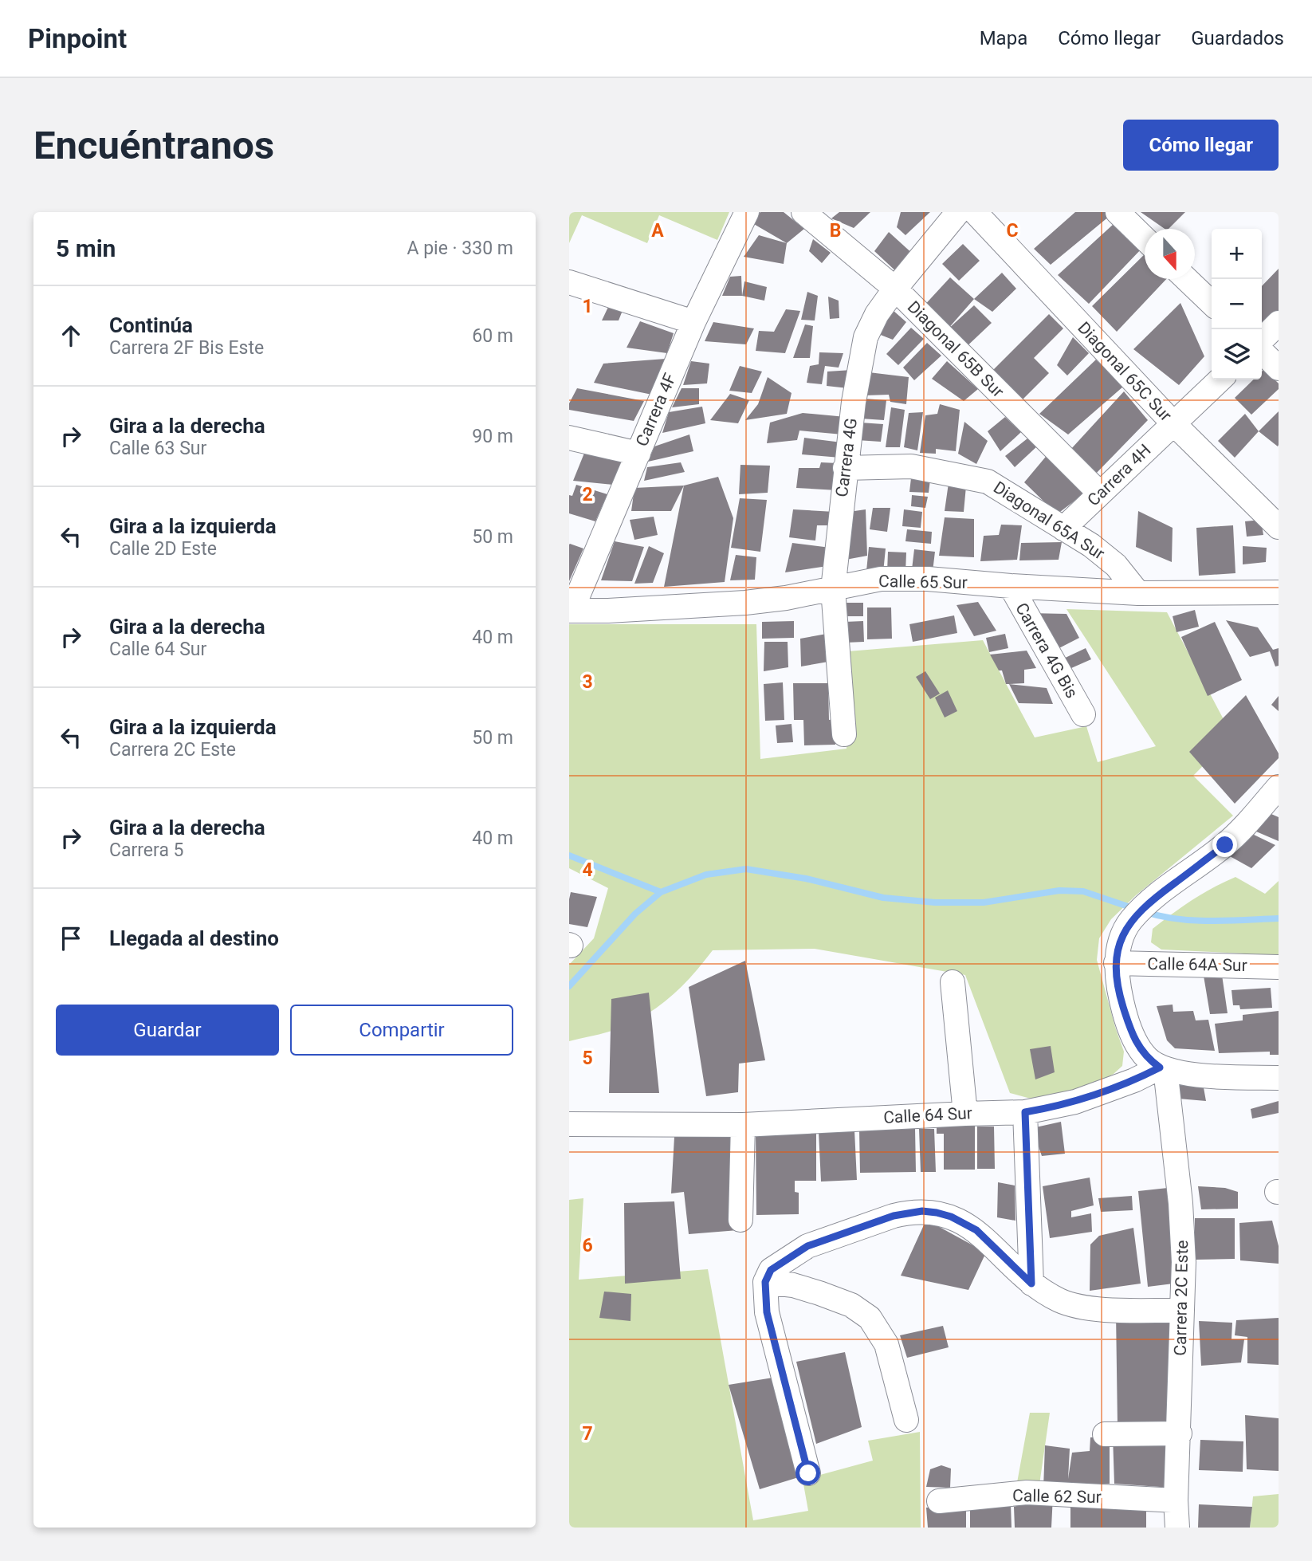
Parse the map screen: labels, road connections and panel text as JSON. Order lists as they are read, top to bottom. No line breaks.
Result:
{"streets":{"street":["Diagonal 65B Sur","Diagonal 65C Sur","Carrera 4F","Carrera 4G","Carrera 4H","Diagonal 65A Sur","Calle 65 Sur","Carrera 4G Bis","Calle 64A Sur","Calle 64 Sur","Carrera 2C Este","Calle 62 Sur"]},"crossings":[["Diagonal 65B Sur","Carrera 4G"],["Diagonal 65B Sur","Carrera 4H"],["Diagonal 65C Sur","Carrera 4H"],["Carrera 4F","Calle 65 Sur"],["Carrera 4G","Diagonal 65A Sur"],["Carrera 4G","Calle 65 Sur"],["Carrera 4H","Diagonal 65A Sur"],["Diagonal 65A Sur","Calle 65 Sur"],["Calle 65 Sur","Carrera 4G Bis"],["Calle 64 Sur","Carrera 2C Este"],["Carrera 2C Este","Calle 62 Sur"]],"north":"bottom","page":{"header":"Pinpoint","nav":["Mapa","Cómo llegar","Guardados"],"buttons":["Cómo llegar",["Guardar","Compartir"]],"title":"Encuéntranos","heading":["5 min","A pie · 330 m"],"map_buttons":["+","−"],"list":[["Continúa","Carrera 2F Bis Este","60 m"],["Gira a la derecha","Calle 63 Sur","90 m"],["Gira a la izquierda","Calle 2D Este","50 m"],["Gira a la derecha","Calle 64 Sur","40 m"],["Gira a la izquierda","Carrera 2C Este","50 m"],["Gira a la derecha","Carrera 5","40 m"],"Llegada al destino"]},"grid":{"columns":["A","B","C"],"rows":["1","2","3","4","5","6","7"]}}
